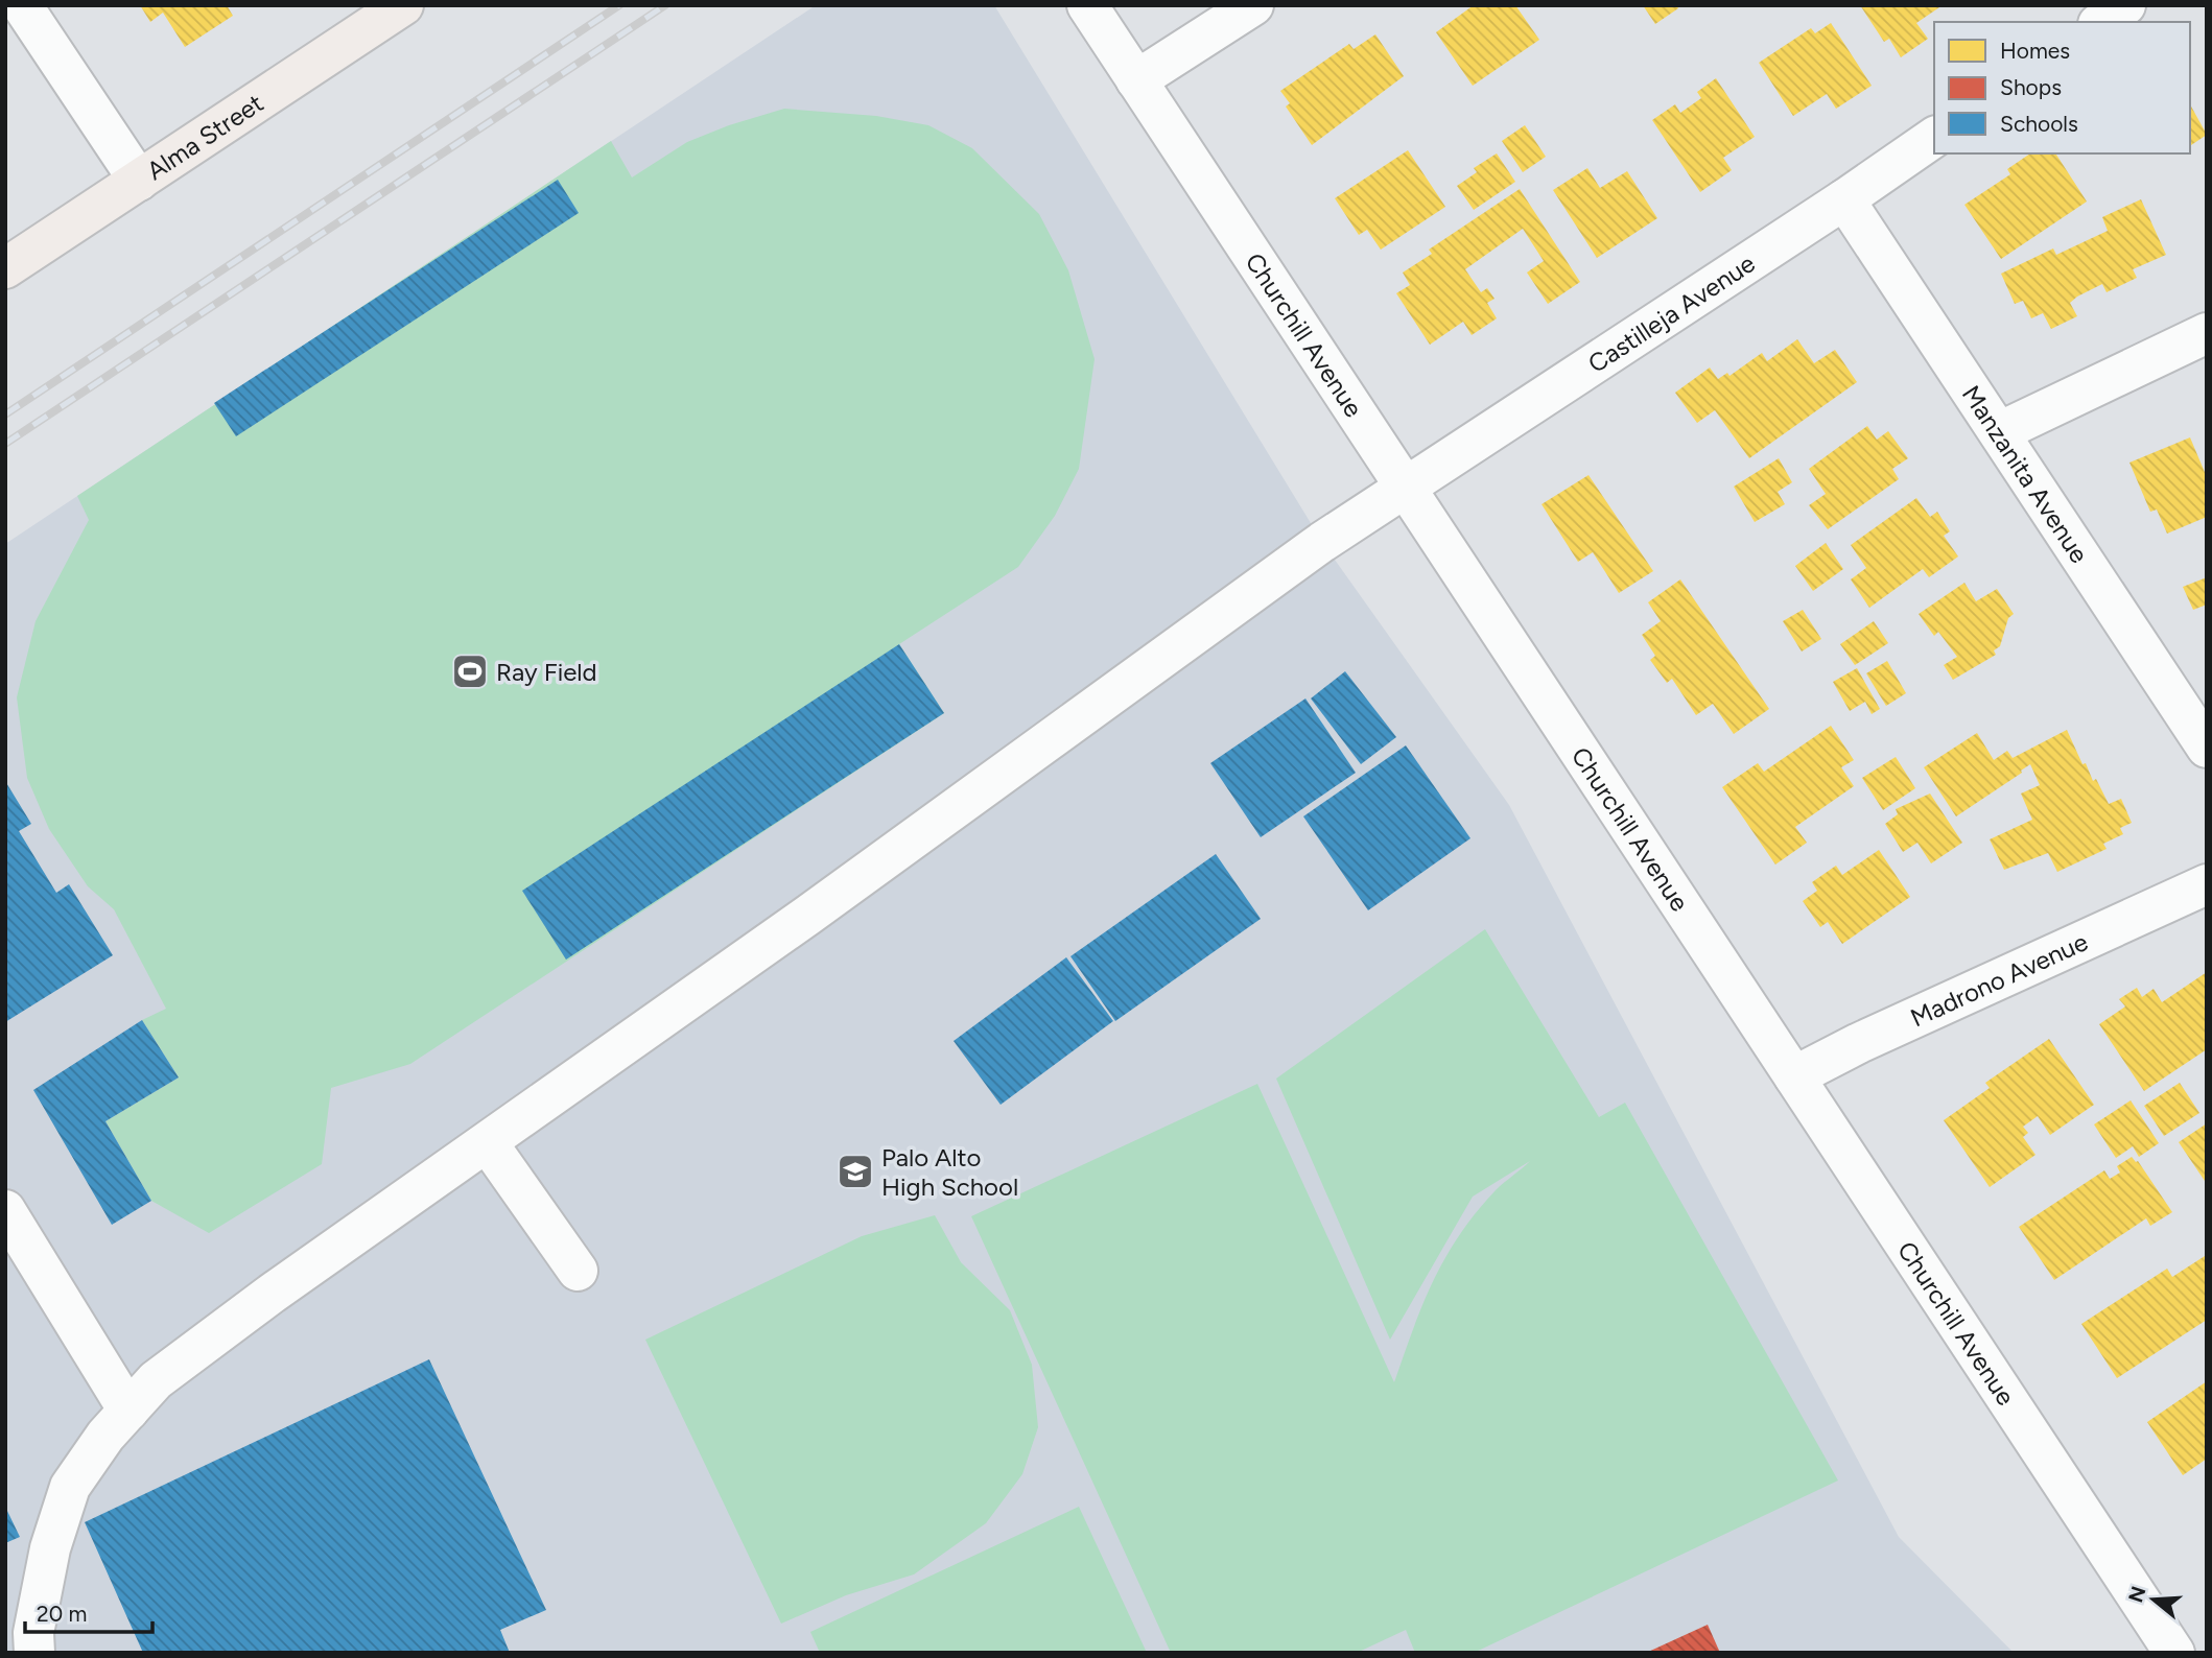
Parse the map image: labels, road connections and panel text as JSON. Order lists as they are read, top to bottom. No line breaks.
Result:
{"streets":{"main road":["Alma Street"],"street":["Castilleja Avenue","Churchill Avenue","Manzanita Avenue","Madrono Avenue"]},"crossings":[["Castilleja Avenue","Churchill Avenue"],["Castilleja Avenue","Manzanita Avenue"],["Churchill Avenue","Madrono Avenue"]],"places":{"sports":["Ray Field"],"school or university":["Palo Alto High School"]},"legend":["Homes","Shops","Schools"],"scale_bar":"20 m","north":"left"}
